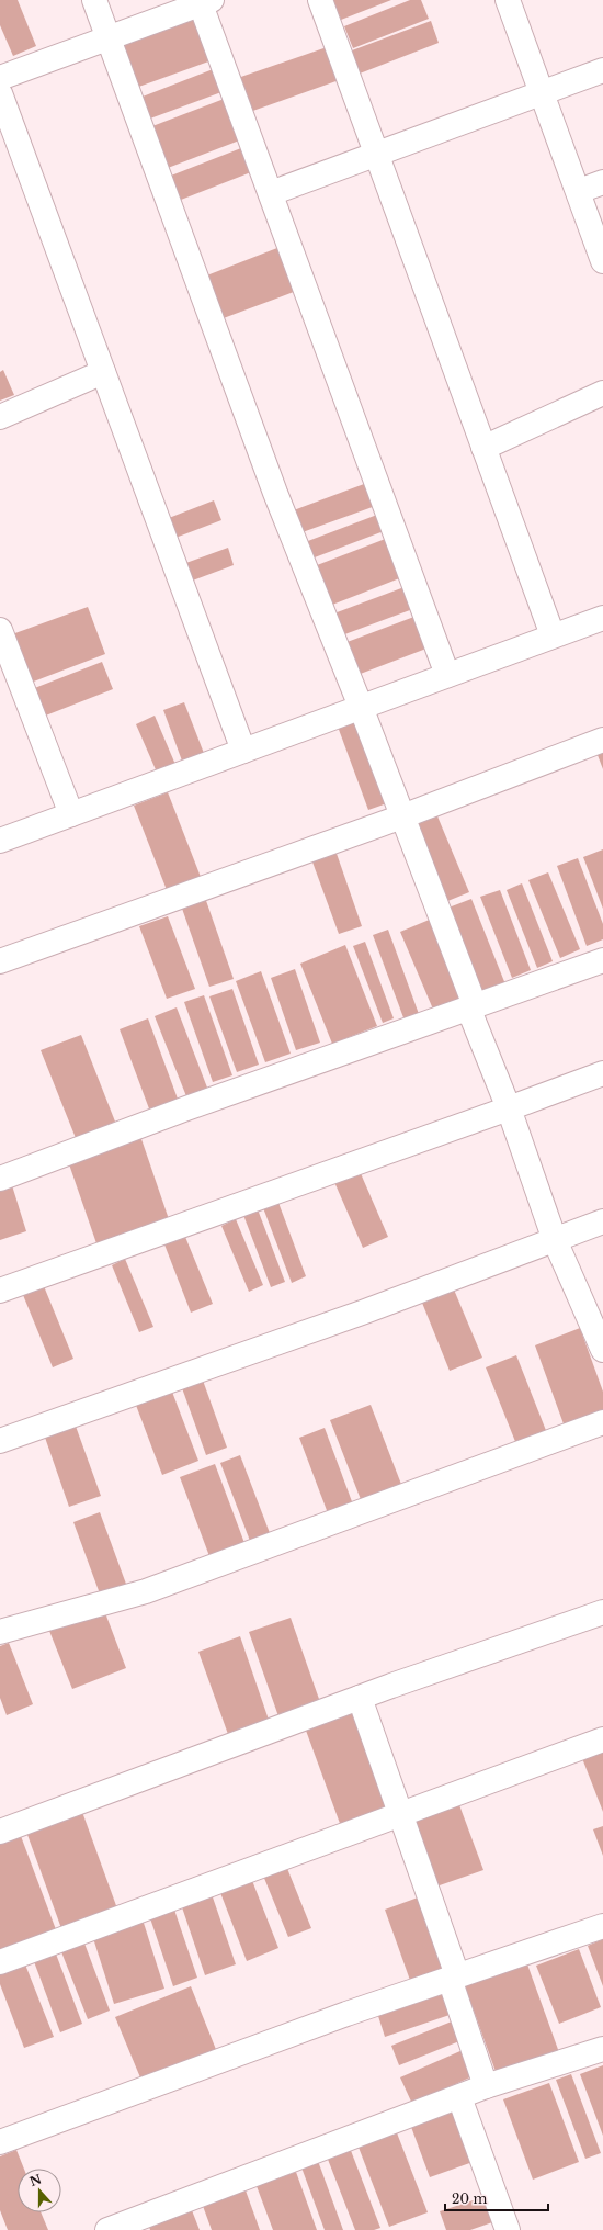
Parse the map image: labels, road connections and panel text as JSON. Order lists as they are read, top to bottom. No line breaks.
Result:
{"scale_bar":"20 m","north":"top"}
